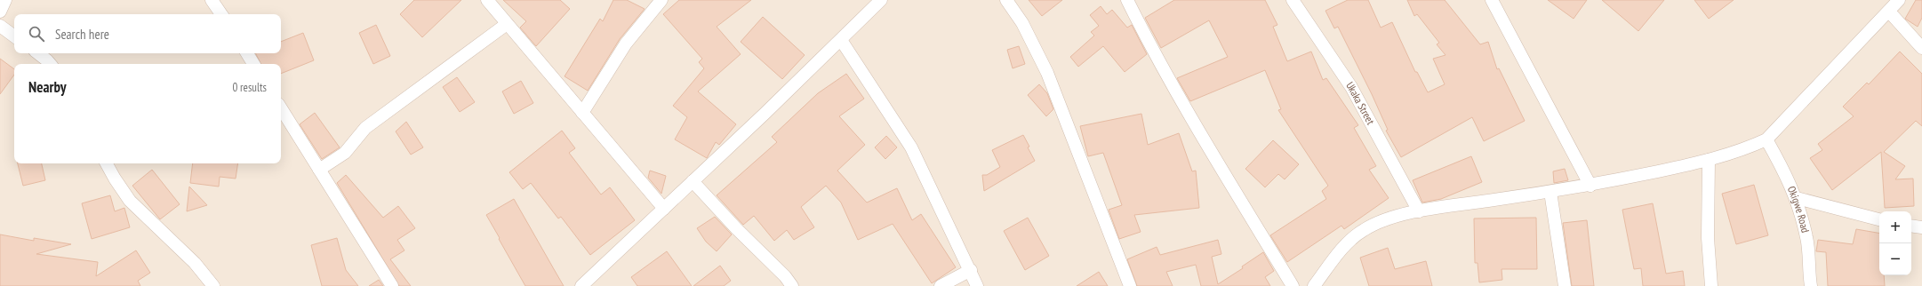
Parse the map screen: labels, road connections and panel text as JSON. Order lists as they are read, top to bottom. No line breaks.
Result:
{"streets":{"street":["Ukaka Street","Okigwe Road"]},"page":{"search":"Search here","heading":["Nearby","0 results"],"map_buttons":["+","−"]}}
